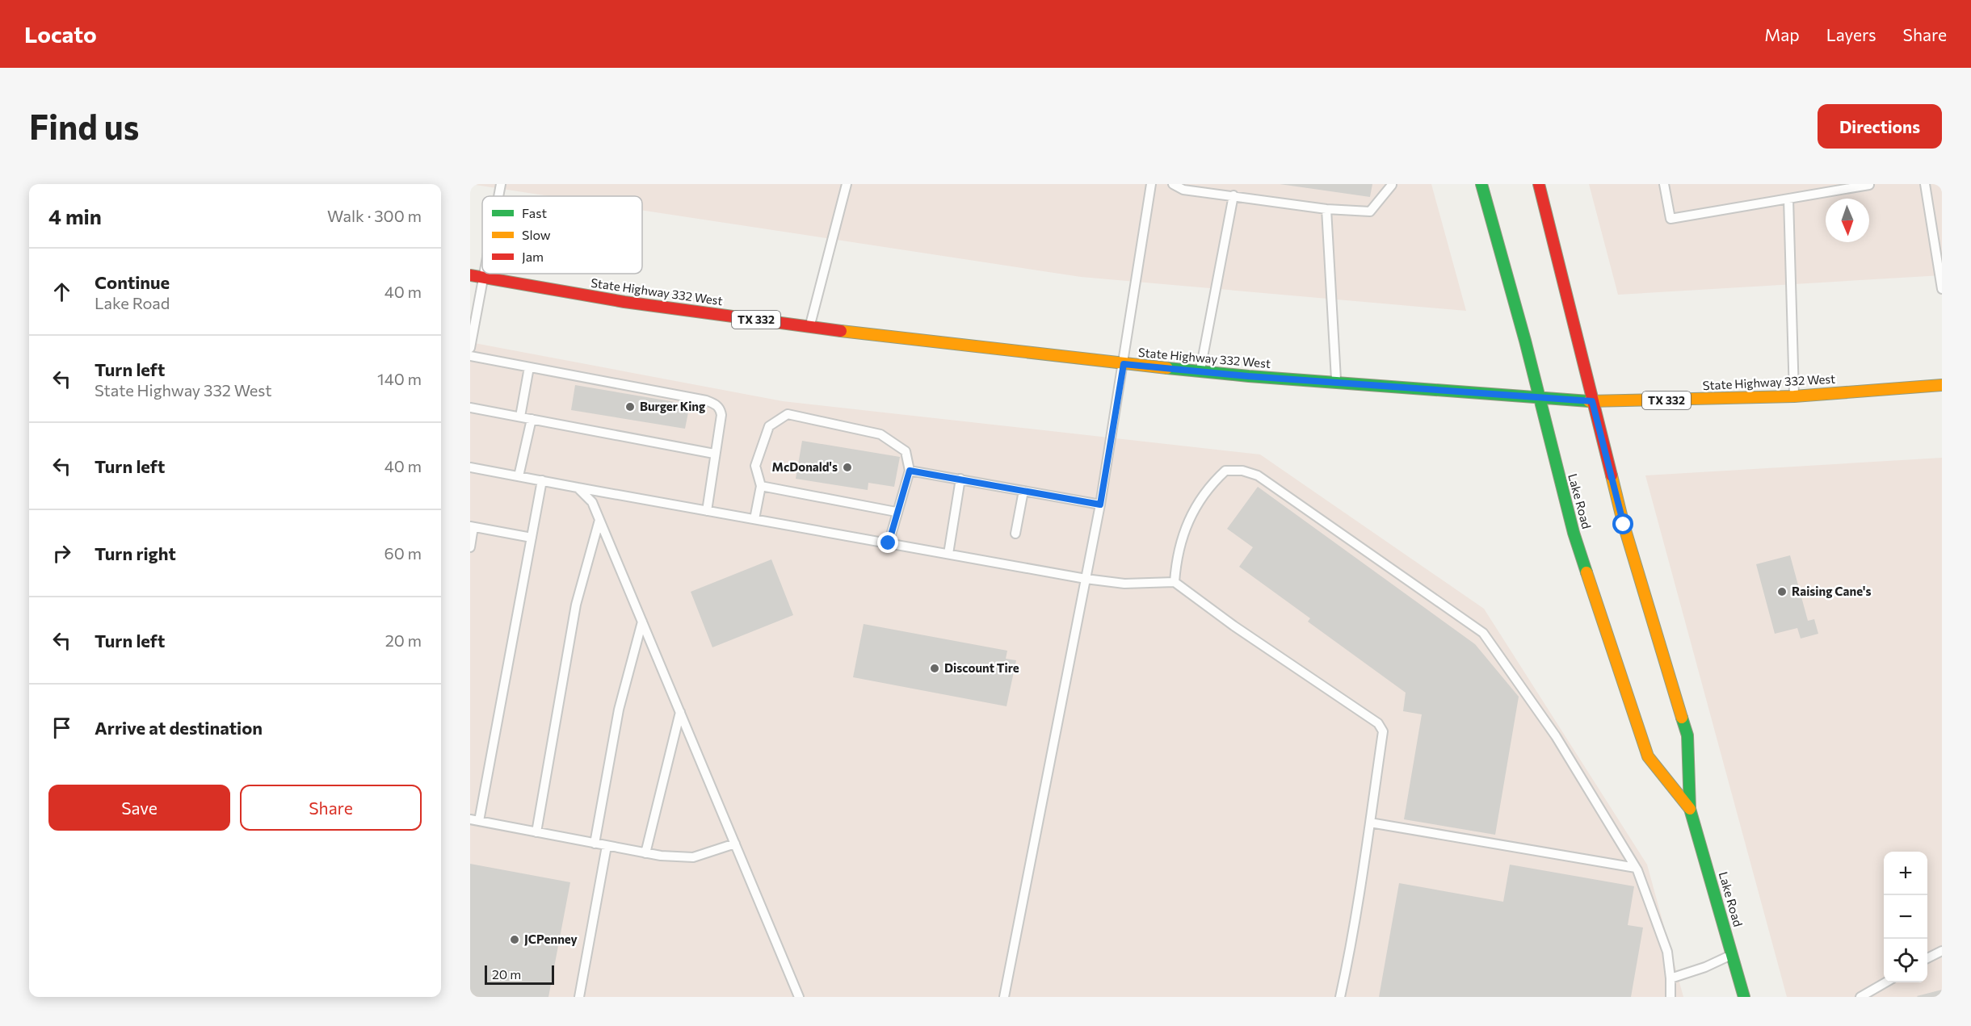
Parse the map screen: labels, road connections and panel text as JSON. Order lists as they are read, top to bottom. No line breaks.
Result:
{"streets":{"street":["State Highway 332 West","TX 332","Lake Road"]},"crossings":[["State Highway 332 West","Lake Road"]],"places":["Burger King","McDonald's","Raising Cane's","Discount Tire","JCPenney"],"legend":["Fast","Slow","Jam"],"scale_bar":"20 m","north":"bottom","page":{"header":"Locato","nav":["Map","Layers","Share"],"buttons":["Directions",["Save","Share"]],"title":"Find us","heading":["4 min","Walk · 300 m"],"list":[["Continue","Lake Road","40 m"],["Turn left","State Highway 332 West","140 m"],["Turn left","40 m"],["Turn right","60 m"],["Turn left","20 m"],"Arrive at destination"],"map_buttons":["+","−"],"scale":"20 m"}}
